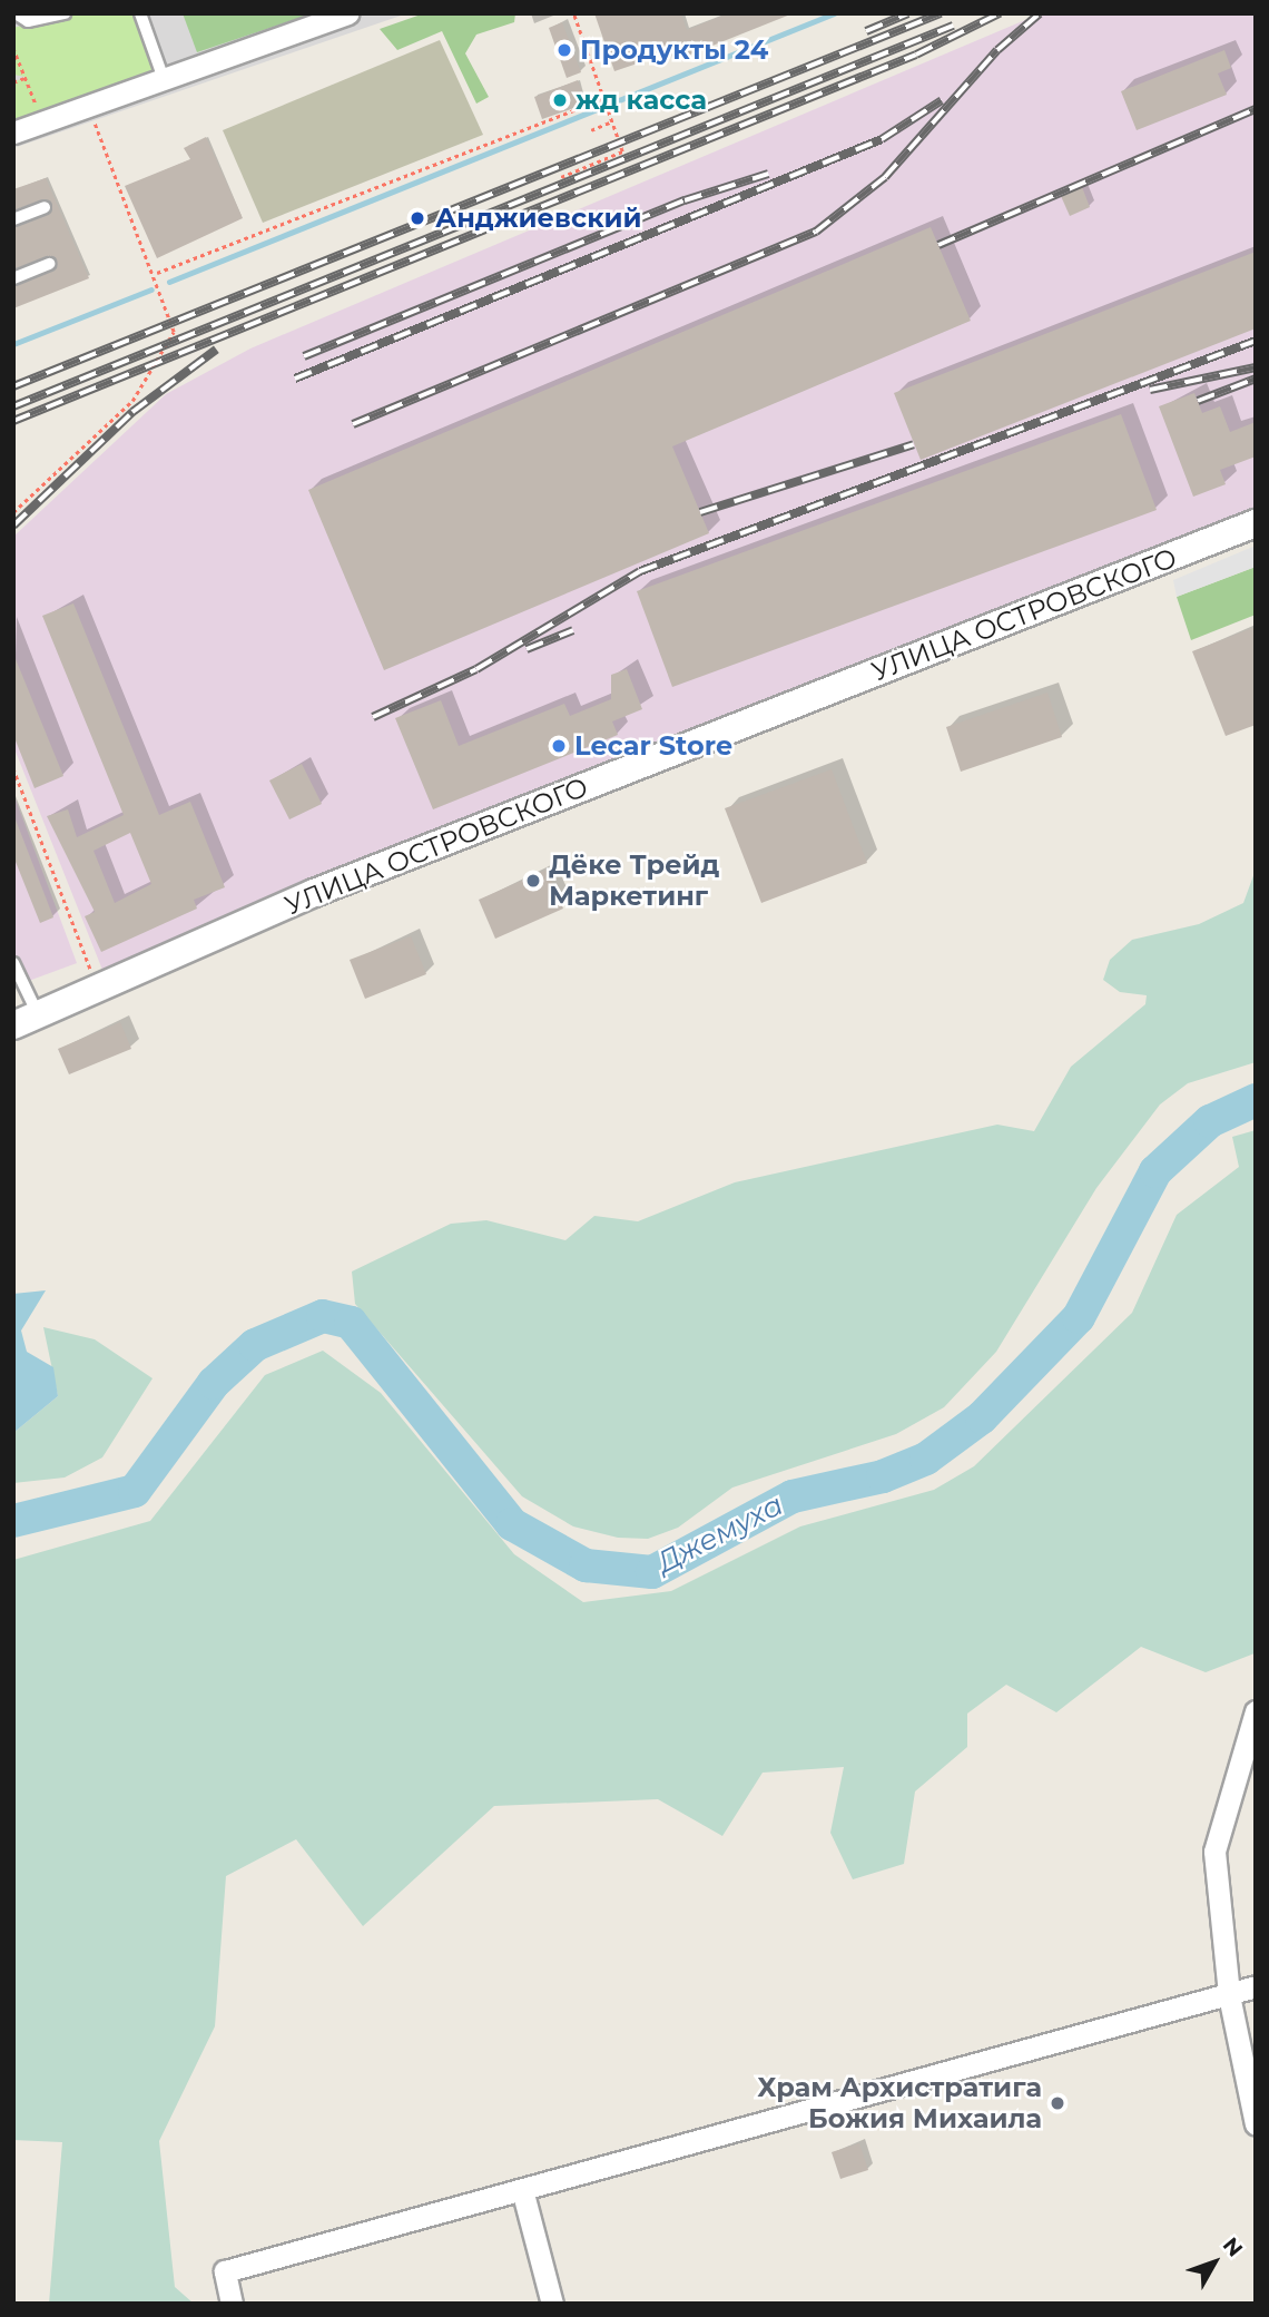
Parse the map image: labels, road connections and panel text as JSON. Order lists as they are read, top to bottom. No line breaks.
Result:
{"streets":{"street":["УЛИЦА ОСТРОВСКОГО"]},"water":["Джемуха"],"places":["Продукты 24","жд касса","Анджиевский","Lecar Store","Дёке Трейд Маркетинг","Храм Архистратига Божия Михаила"],"north":"top right"}
